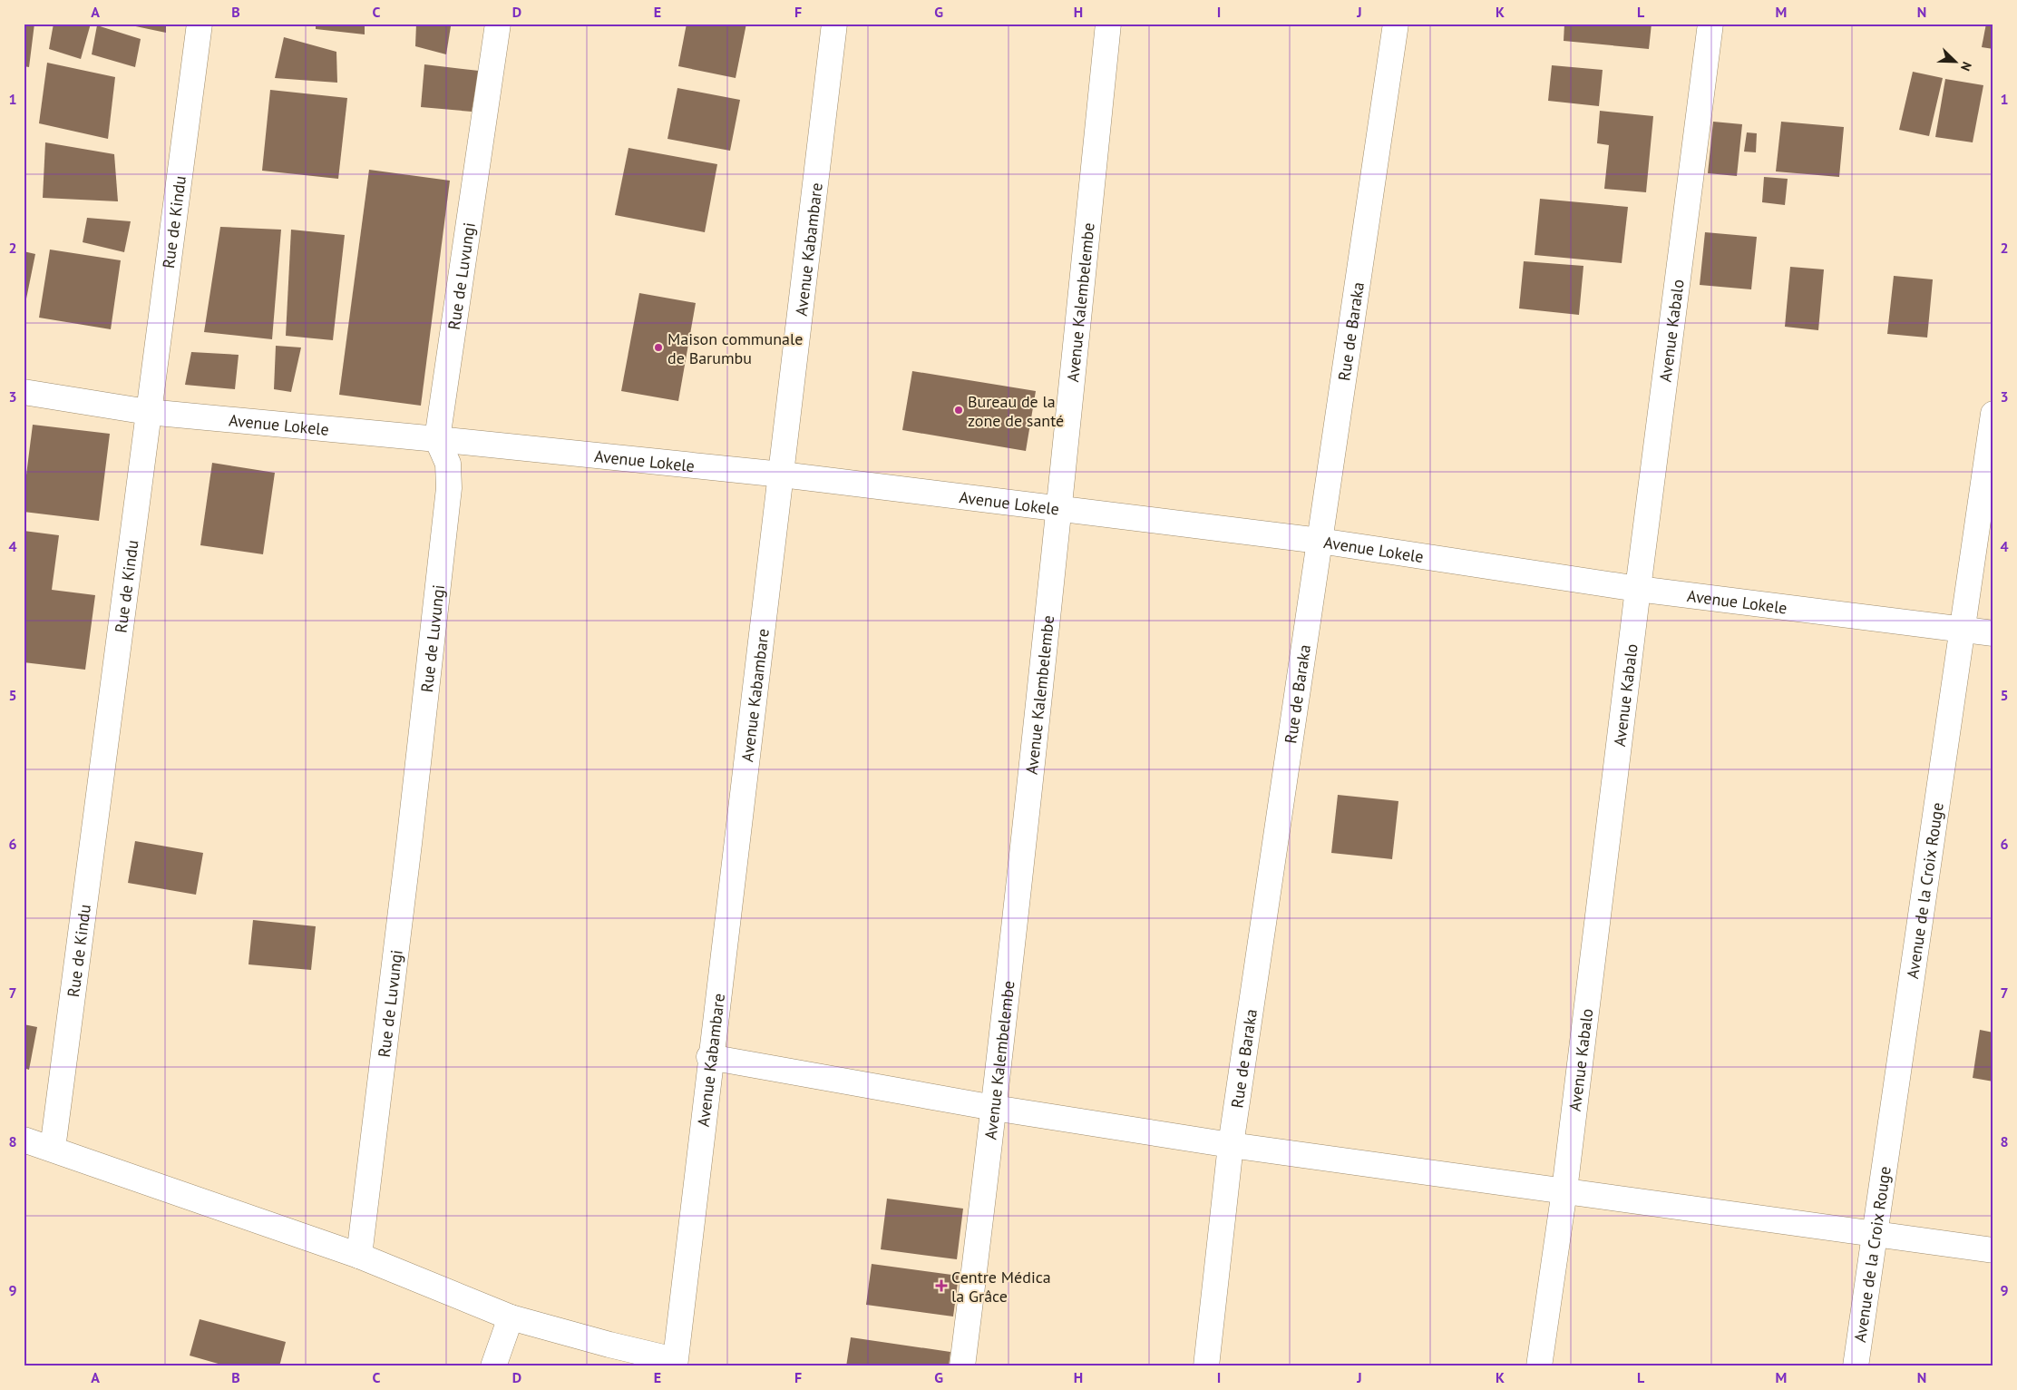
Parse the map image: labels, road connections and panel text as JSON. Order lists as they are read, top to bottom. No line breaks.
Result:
{"streets":{"street":["Rue de Kindu","Avenue Kabambare","Rue de Luvungi","Avenue Kalembelembe","Avenue Kabalo","Rue de Baraka","Avenue Lokele","Avenue de la Croix Rouge"]},"crossings":[["Rue de Kindu","Avenue Lokele"],["Avenue Kabambare","Avenue Lokele"],["Rue de Luvungi","Avenue Lokele"],["Avenue Kalembelembe","Avenue Lokele"],["Avenue Kabalo","Avenue Lokele"],["Rue de Baraka","Avenue Lokele"],["Avenue Lokele","Avenue de la Croix Rouge"]],"places":{"other":["Maison communale de Barumbu","Bureau de la zone de santé"],"health":["Centre Médica la Grâce"]},"north":"bottom right","grid":{"columns":["A","B","C","D","E","F","G","H","I","J","K","L","M","N"],"rows":["1","2","3","4","5","6","7","8","9"]}}
